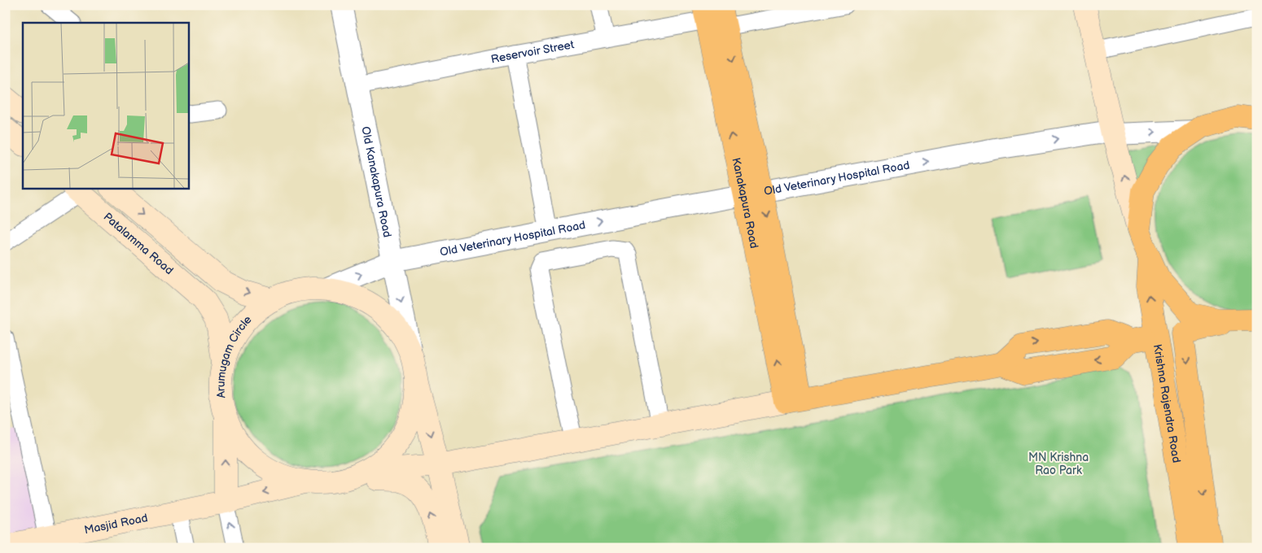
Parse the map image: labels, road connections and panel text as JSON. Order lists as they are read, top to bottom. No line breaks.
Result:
{"streets":{"main road":["Kanakapura Road","Patalamma Road","Arumugam Circle","Krishna Rajendra Road","Masjid Road"],"street":["Reservoir Street","Old Veterinary Hospital Road","Old Kanakapura Road"]},"crossings":[["Reservoir Street","Old Kanakapura Road"],["Reservoir Street","Kanakapura Road"],["Old Veterinary Hospital Road","Old Kanakapura Road"],["Old Veterinary Hospital Road","Kanakapura Road"],["Old Veterinary Hospital Road","Arumugam Circle"],["Old Kanakapura Road","Arumugam Circle"],["Patalamma Road","Arumugam Circle"],["Arumugam Circle","Masjid Road"]],"one_way":["Old Veterinary Hospital Road"],"parks":["MN Krishna Rao Park"]}
